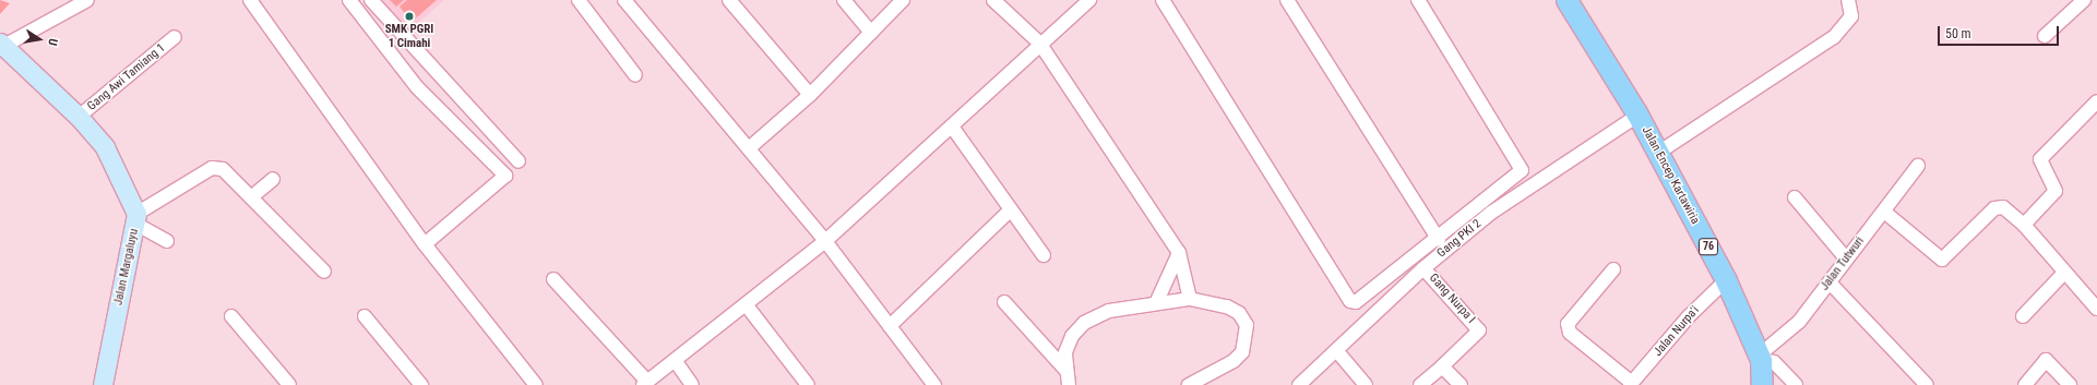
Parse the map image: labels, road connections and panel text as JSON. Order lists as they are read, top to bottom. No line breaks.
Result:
{"streets":{"main road":["Jalan Encep Kartawiria","76","Jalan Margaluyu"],"street":["Gang Awi Tamiang 1","Gang PKI 2","Jalan Tutwuri","Gang Nurpa I","Jalan Nurpa'i"]},"crossings":[["Gang Awi Tamiang 1","Jalan Margaluyu"],["Jalan Encep Kartawiria","Gang PKI 2"],["Jalan Encep Kartawiria","Jalan Tutwuri"],["Jalan Encep Kartawiria","Jalan Nurpa'i"],["Gang PKI 2","Gang Nurpa I"]],"places":["SMK PGRI 1 Cimahi"],"scale_bar":"50 m","north":"right"}
